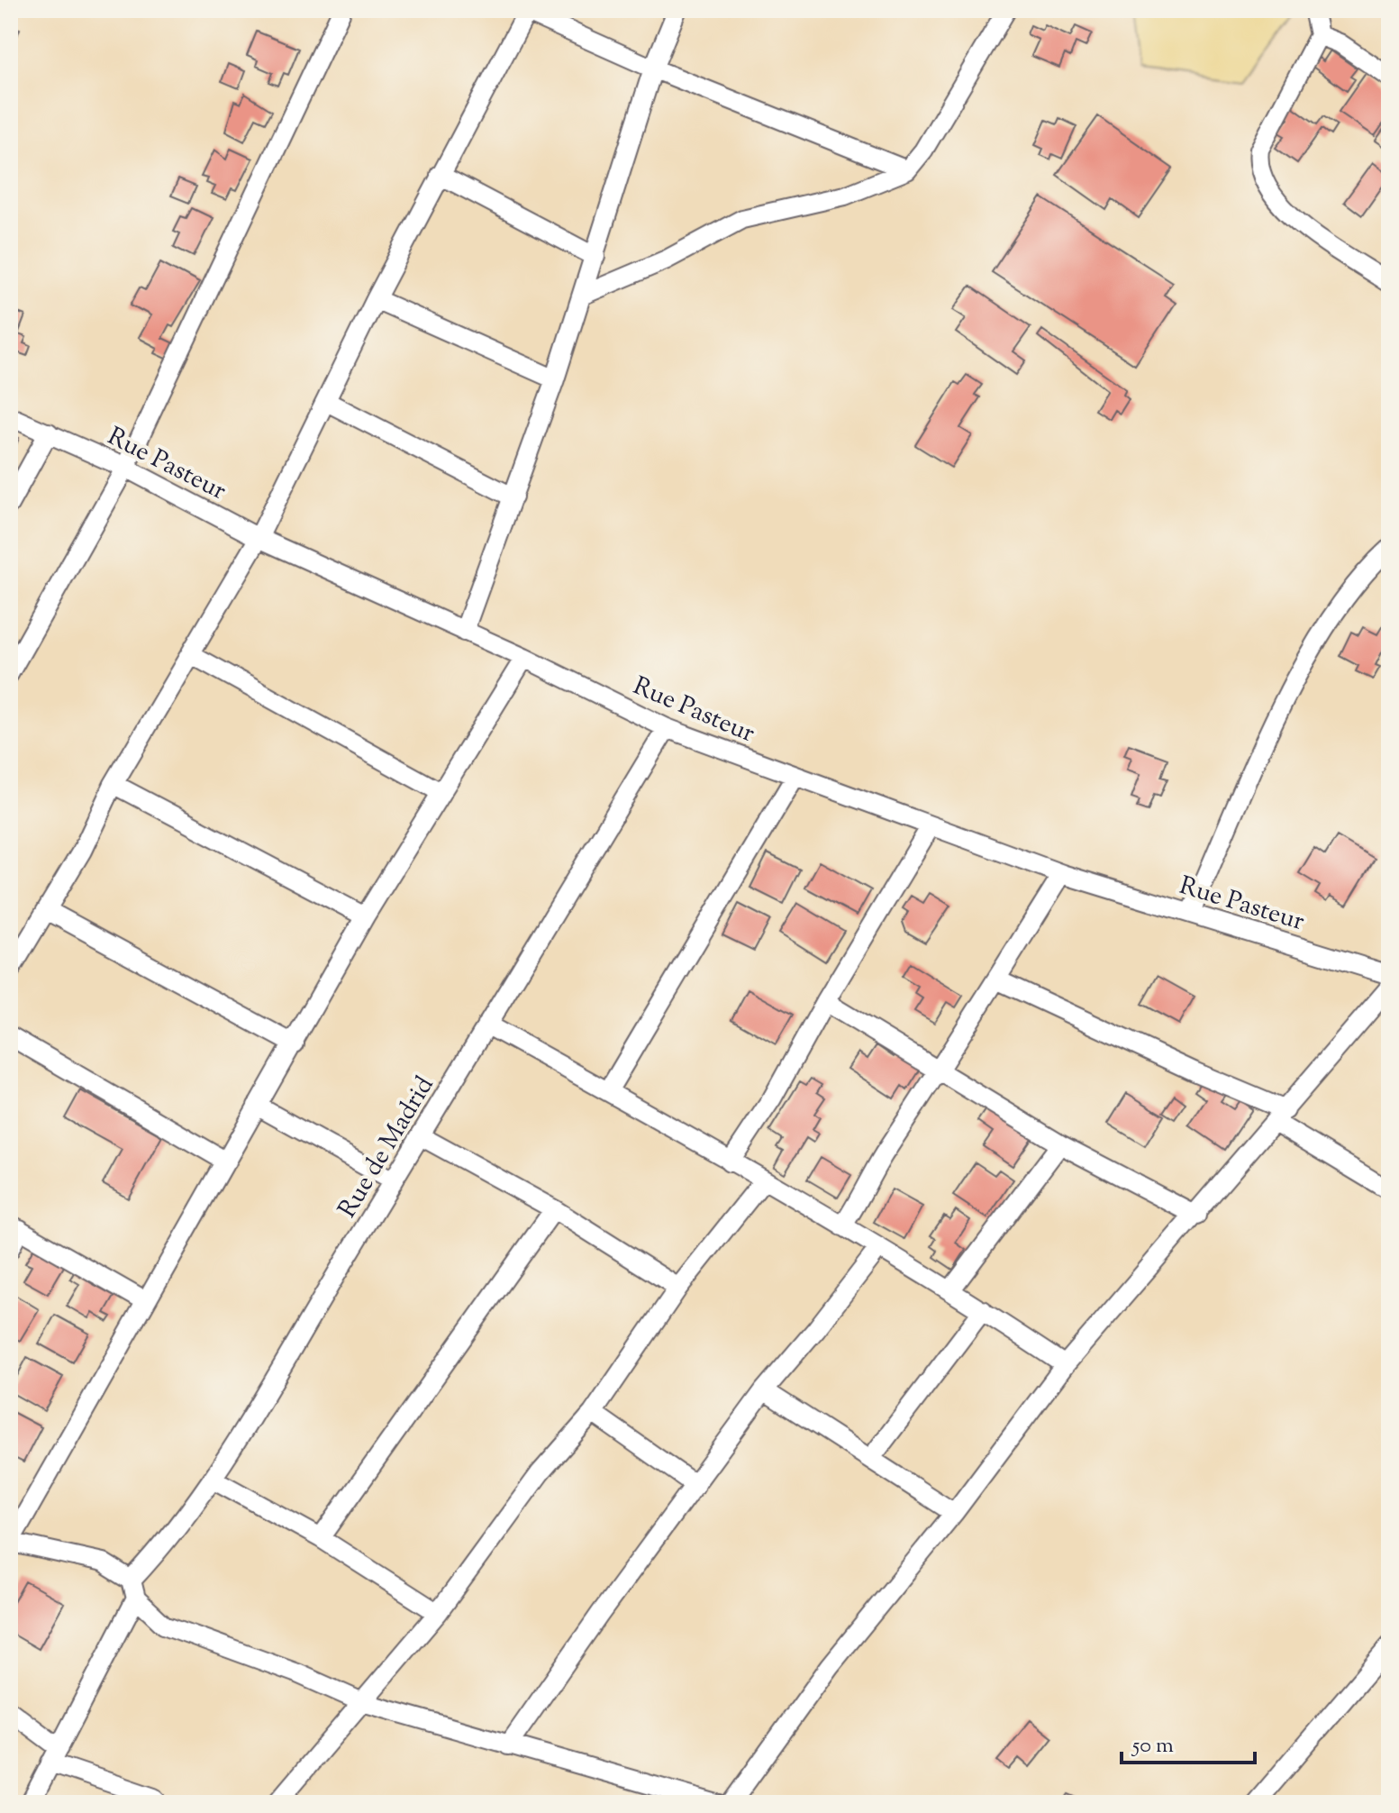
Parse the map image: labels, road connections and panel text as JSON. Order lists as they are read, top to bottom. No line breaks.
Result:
{"streets":{"street":["Rue Pasteur","Rue de Madrid"]},"crossings":[["Rue Pasteur","Rue de Madrid"]],"scale_bar":"50 m"}
